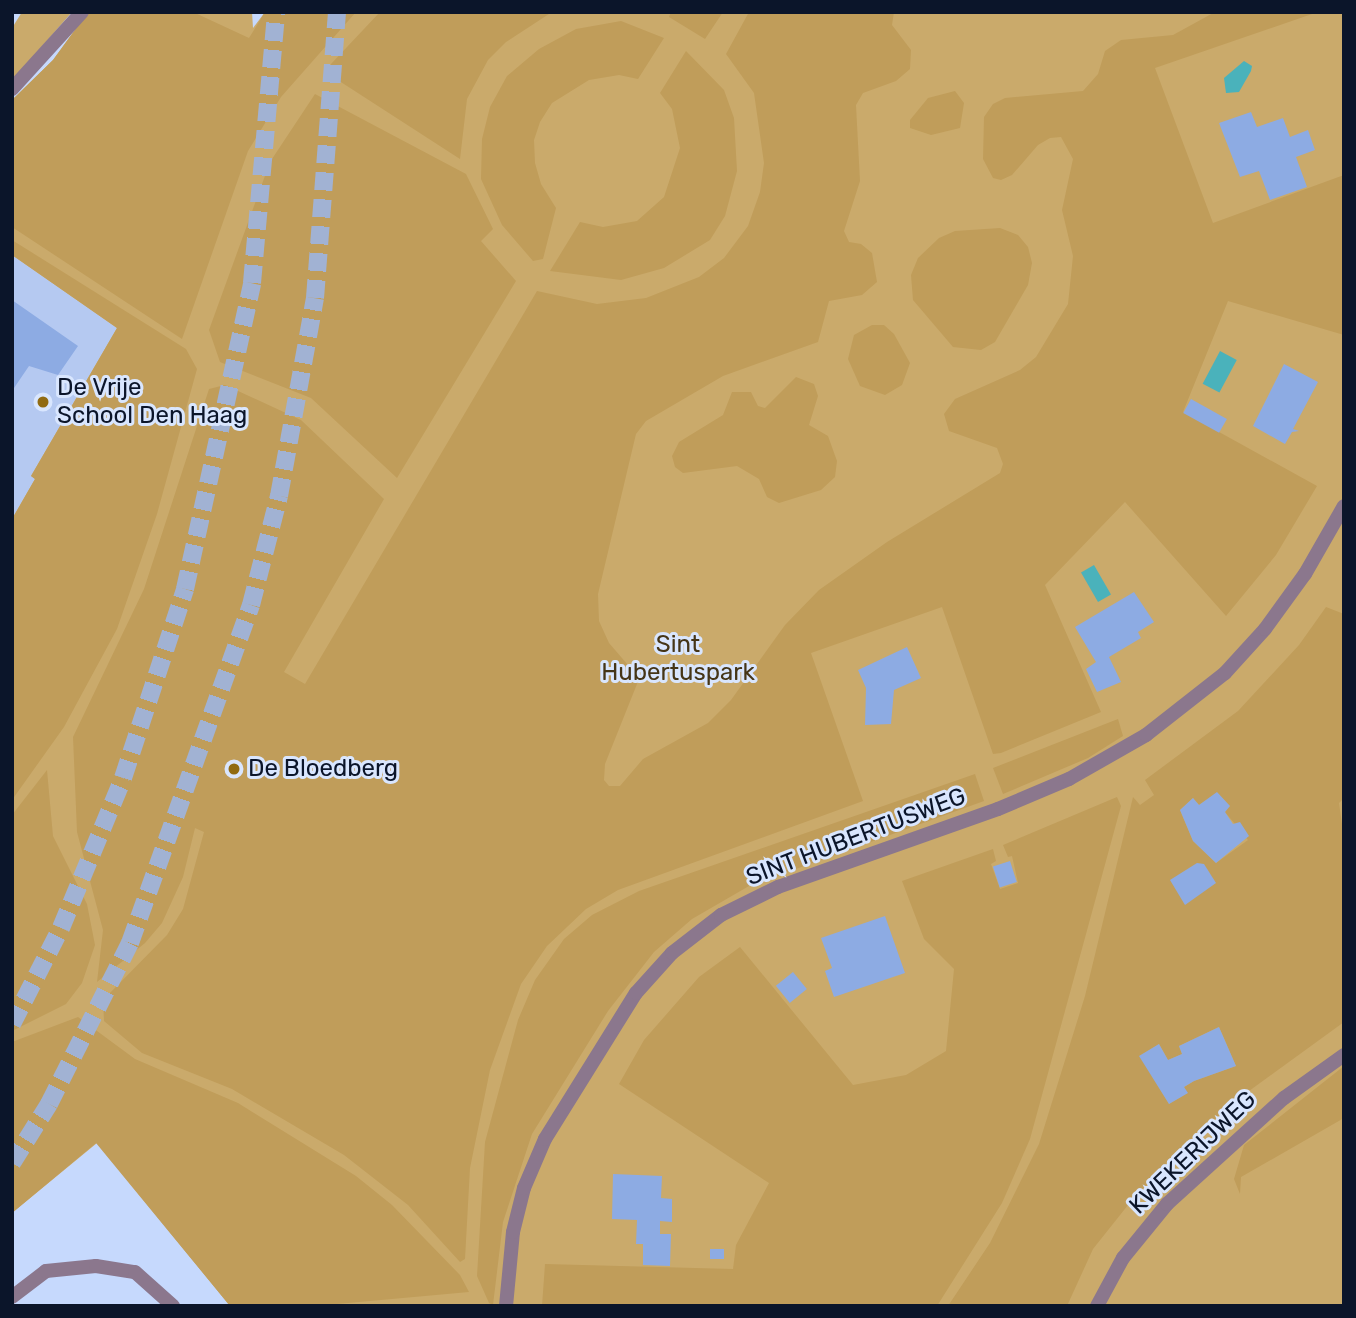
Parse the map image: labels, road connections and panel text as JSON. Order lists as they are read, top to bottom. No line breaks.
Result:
{"streets":{"street":["SINT HUBERTUSWEG","KWEKERIJWEG"]},"parks":["Sint Hubertuspark"],"places":["De Vrije School Den Haag","De Bloedberg"]}
